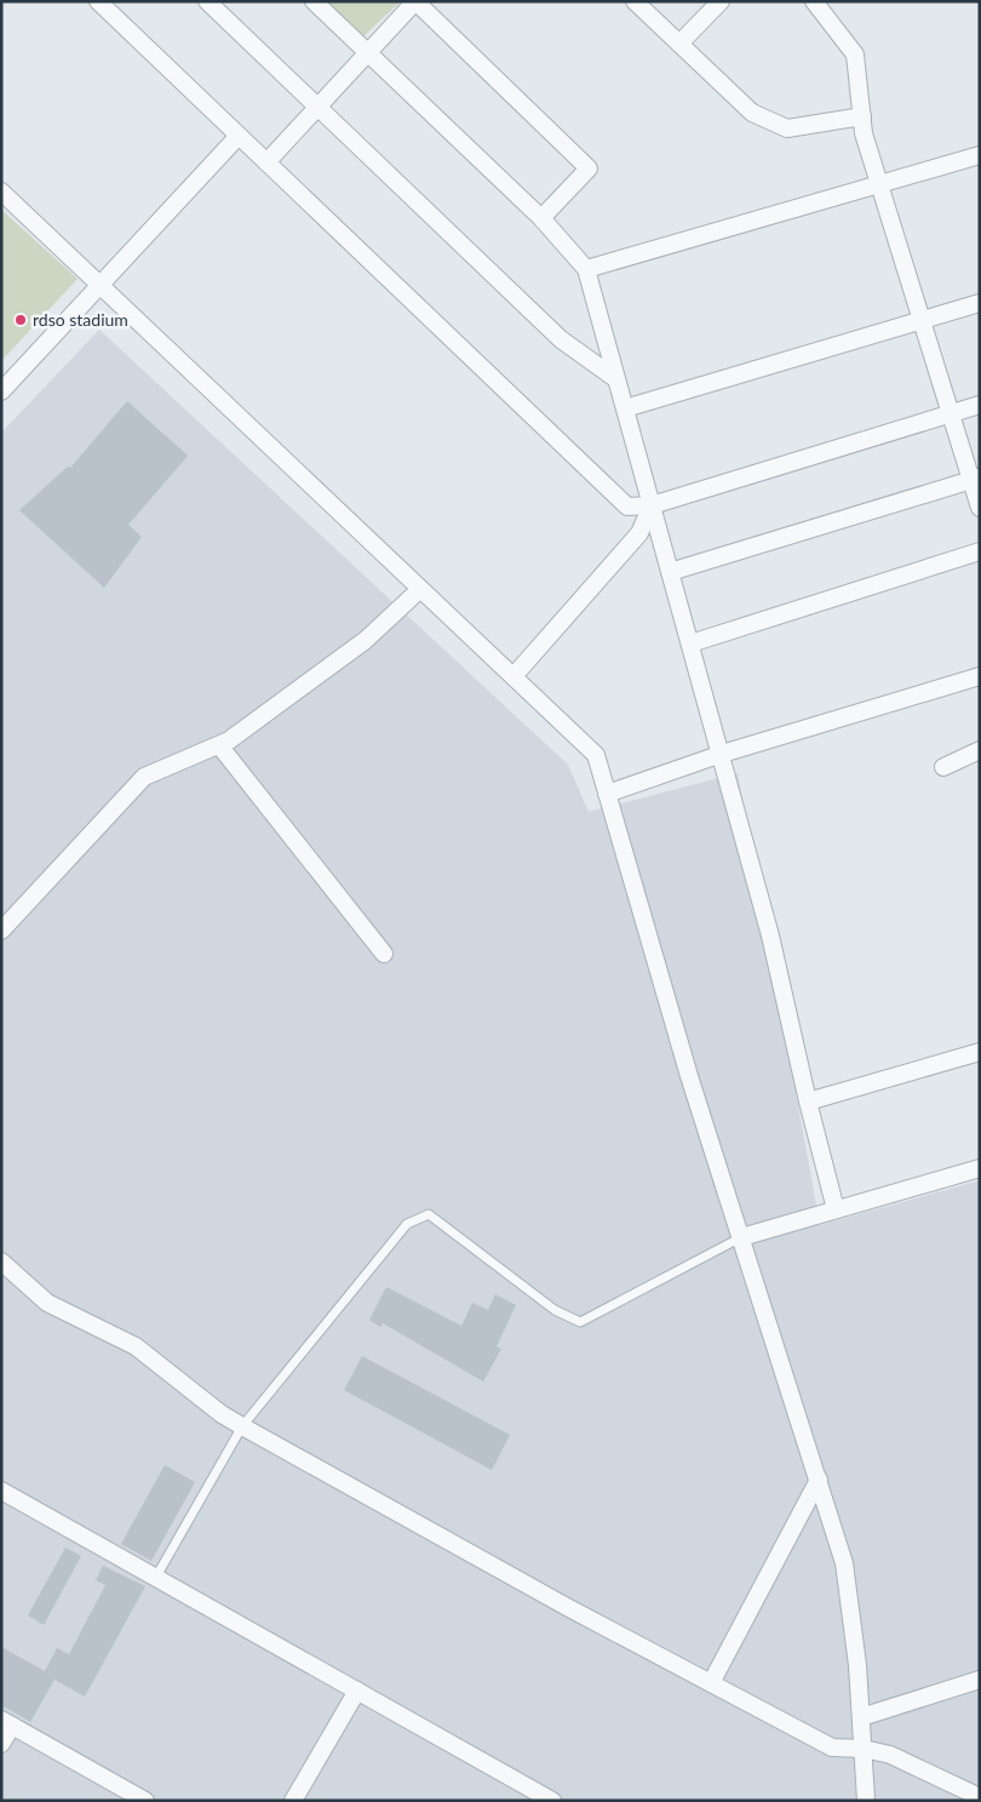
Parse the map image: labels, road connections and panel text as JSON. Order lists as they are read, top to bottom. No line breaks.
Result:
{"places":["rdso stadium"]}
